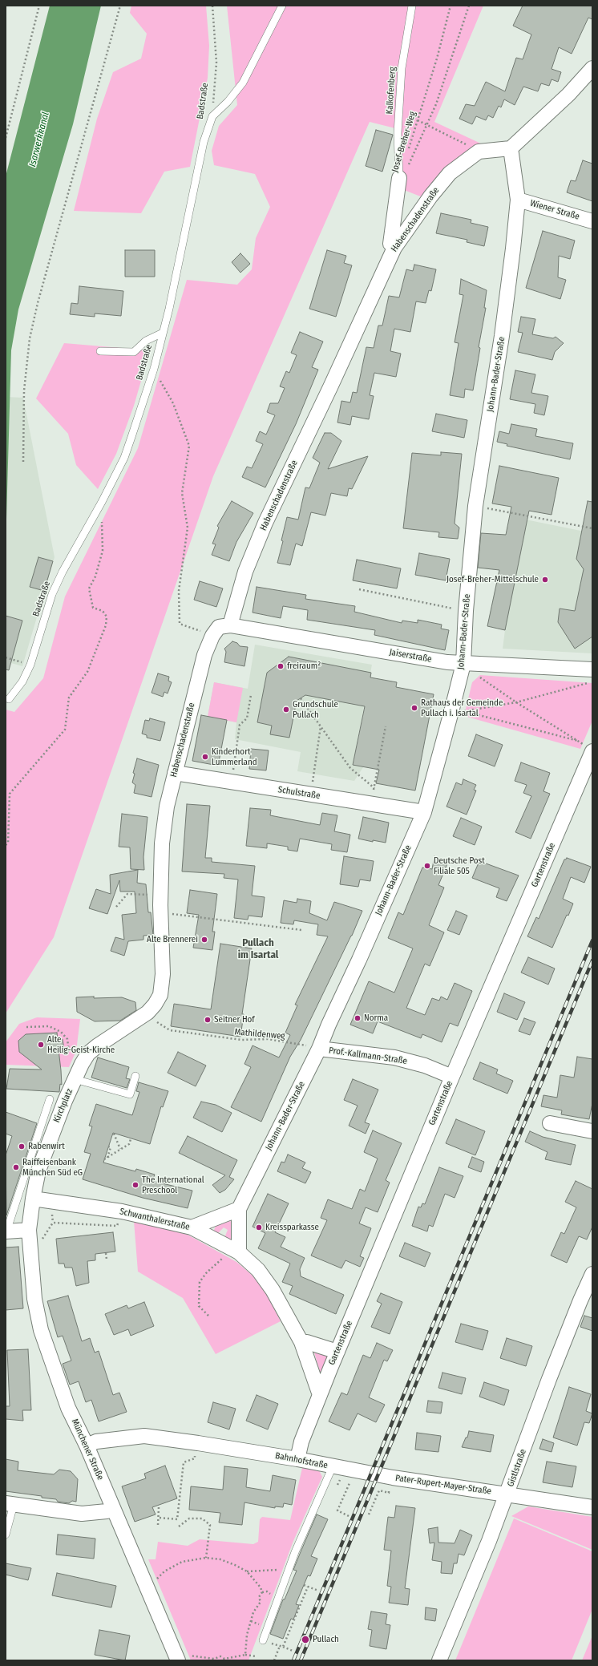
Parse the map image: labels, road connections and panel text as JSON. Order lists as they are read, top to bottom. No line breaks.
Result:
{"streets":{"street":["Wiener Straße","Habenschadenstraße","Johann-Bader-Straße","Jaiserstraße","Schulstraße","Gartenstraße","Prof.-Kallmann-Straße","Kirchplatz","Schwanthalerstraße","Münchener Straße","Bahnhofstraße","Gistlstraße","Pater-Rupert-Mayer-Straße"],"lane":["Kalkofenberg","Badstraße"],"path":["Josef-Breher-Weg","Mathildenweg"]},"crossings":[["Kalkofenberg","Josef-Breher-Weg"],["Wiener Straße","Johann-Bader-Straße"],["Habenschadenstraße","Johann-Bader-Straße"],["Habenschadenstraße","Jaiserstraße"],["Habenschadenstraße","Schulstraße"],["Habenschadenstraße","Mathildenweg"],["Habenschadenstraße","Kirchplatz"],["Johann-Bader-Straße","Jaiserstraße"],["Johann-Bader-Straße","Schulstraße"],["Johann-Bader-Straße","Mathildenweg"],["Johann-Bader-Straße","Prof.-Kallmann-Straße"],["Johann-Bader-Straße","Schwanthalerstraße"],["Gartenstraße","Prof.-Kallmann-Straße"],["Gartenstraße","Schwanthalerstraße"],["Gartenstraße","Bahnhofstraße"],["Mathildenweg","Prof.-Kallmann-Straße"],["Mathildenweg","Kirchplatz"],["Kirchplatz","Schwanthalerstraße"],["Kirchplatz","Münchener Straße"],["Münchener Straße","Bahnhofstraße"],["Bahnhofstraße","Pater-Rupert-Mayer-Straße"],["Gistlstraße","Pater-Rupert-Mayer-Straße"]],"districts":["Pullach im Isartal"],"water":["Isarwerkkanal"],"places":["Josef-Breher-Mittelschule","freiraum²","Rathaus der Gemeinde Pullach i. Isartal","Grundschule Pullach","Kinderhort Lummerland","Deutsche Post Filiale 505","Alte Brennerei","Norma","Seitner Hof","Alte Heilig-Geist-Kirche","Rabenwirt","Raiffeisenbank München Süd eG","The International Preschool","Kreissparkasse","Pullach"]}
